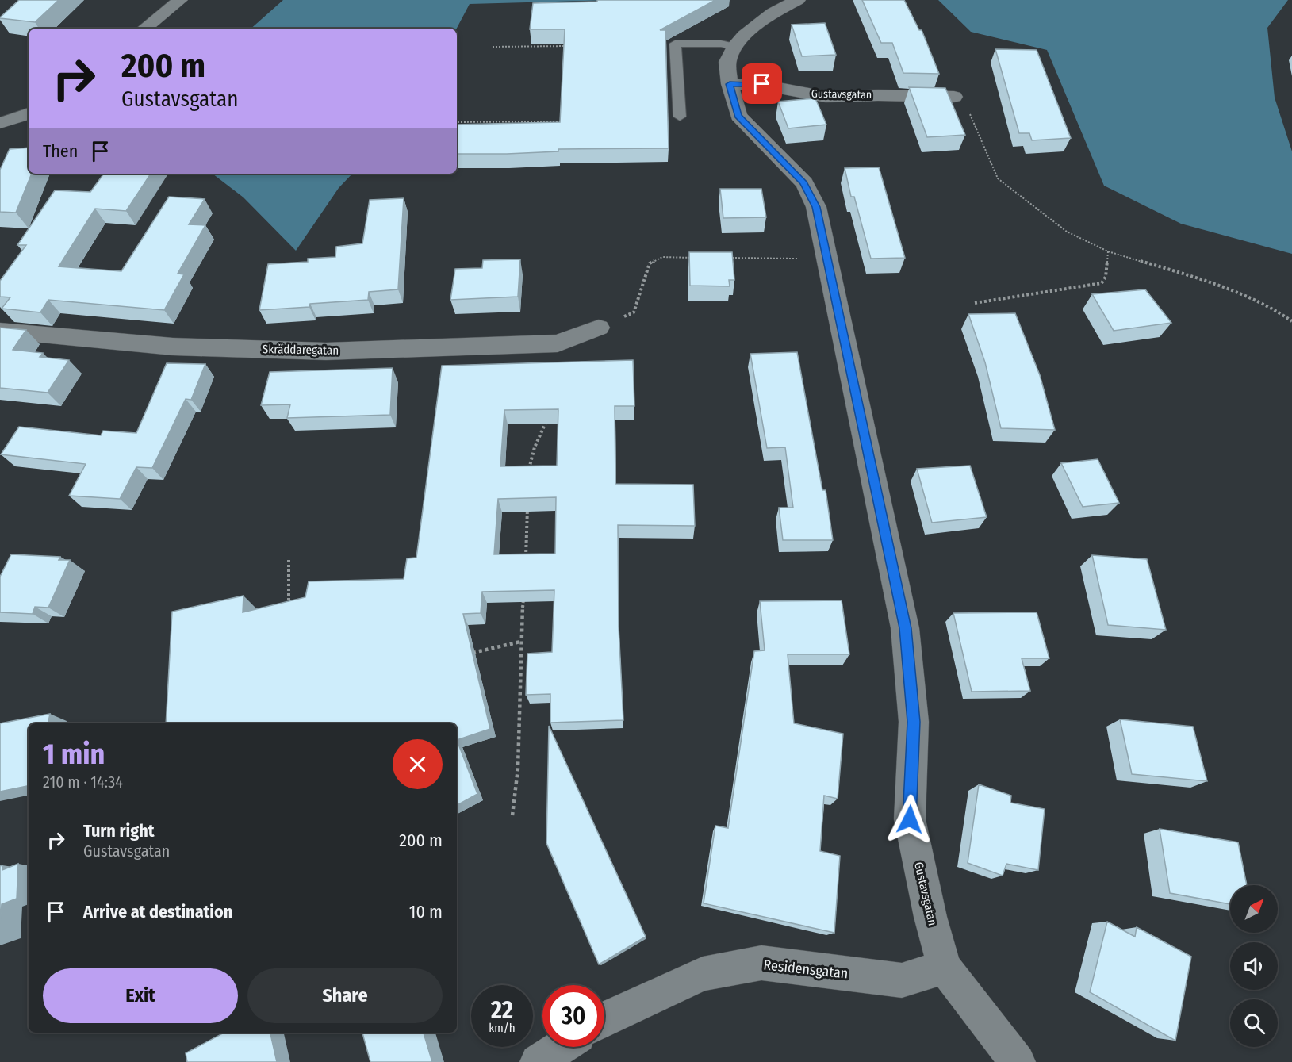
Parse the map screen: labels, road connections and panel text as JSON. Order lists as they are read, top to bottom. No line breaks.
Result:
{"streets":{"street":["Gustavsgatan","Skräddaregatan","Residensgatan"]},"crossings":[["Gustavsgatan","Residensgatan"]],"north":"top right","page":{"turn":["200 m","Gustavsgatan"],"then":"Then","heading":["1 min","210 m · 14:34"],"list":[{"name":"Turn right","note":"Gustavsgatan","value":"200 m"},{"name":"Arrive at destination","value":"10 m"}],"buttons":["Exit","Share"],"speed":"22 km/h","limit":"30"}}
